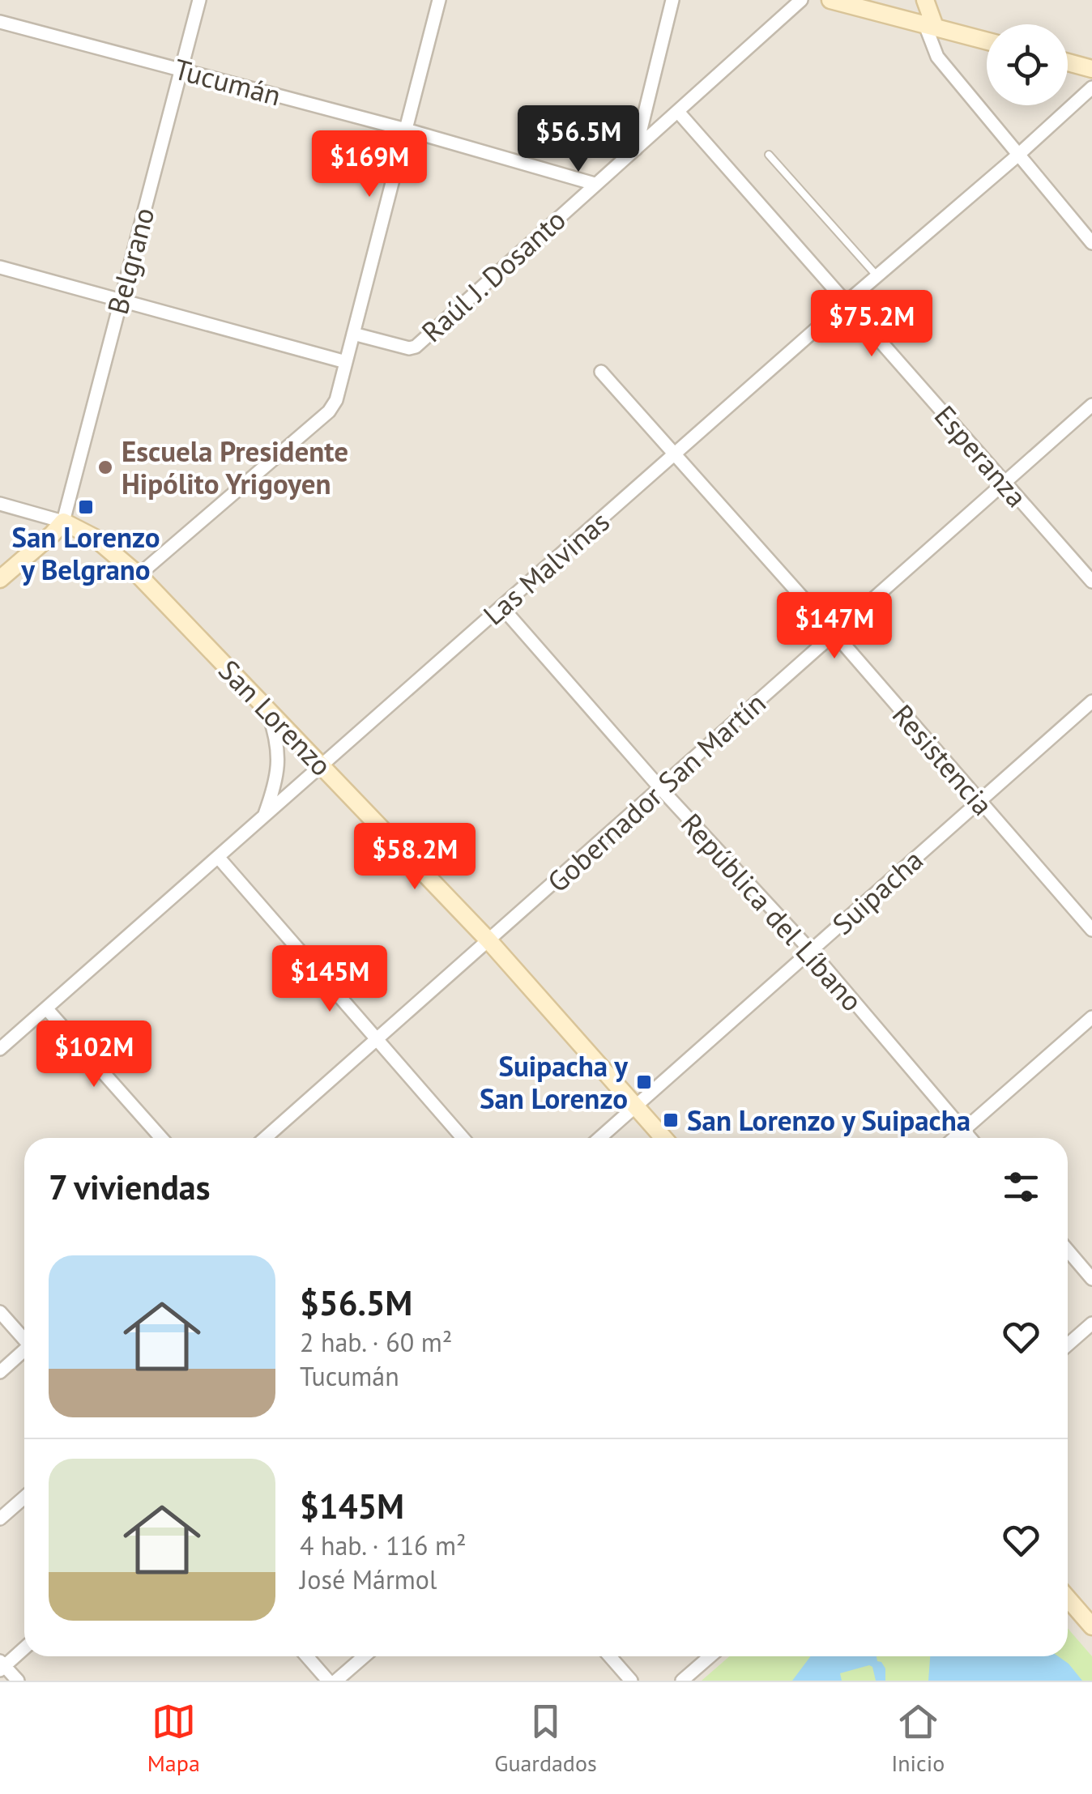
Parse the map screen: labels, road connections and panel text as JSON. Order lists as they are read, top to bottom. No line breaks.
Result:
{"streets":{"main road":["San Lorenzo"],"street":["Tucumán","Belgrano","Raúl J. Dosanto","Esperanza","Las Malvinas","Resistencia","Gobernador San Martín","Suipacha","República del Líbano"]},"crossings":[["Tucumán","Belgrano"],["Tucumán","Raúl J. Dosanto"],["Belgrano","San Lorenzo"],["Raúl J. Dosanto","Esperanza"],["Esperanza","Las Malvinas"],["Esperanza","Gobernador San Martín"],["Las Malvinas","San Lorenzo"],["Las Malvinas","Resistencia"],["Las Malvinas","República del Líbano"],["San Lorenzo","Gobernador San Martín"],["San Lorenzo","Suipacha"],["Resistencia","Gobernador San Martín"],["Resistencia","Suipacha"],["Gobernador San Martín","República del Líbano"],["Suipacha","República del Líbano"]],"places":{"other":["Escuela Presidente Hipólito Yrigoyen"],"transit":["San Lorenzo y Belgrano","Suipacha y San Lorenzo","San Lorenzo y Suipacha"]},"page":{"price":["$56.5M","$169M","$75.2M","$147M","$58.2M","$145M","$102M"],"heading":"7 viviendas","list":[{"name":"$56.5M","note":"2 hab. · 60 m² · Tucumán"},{"name":"$145M","note":"4 hab. · 116 m² · José Mármol"}],"tabs":["Mapa","Guardados","Inicio"]}}
